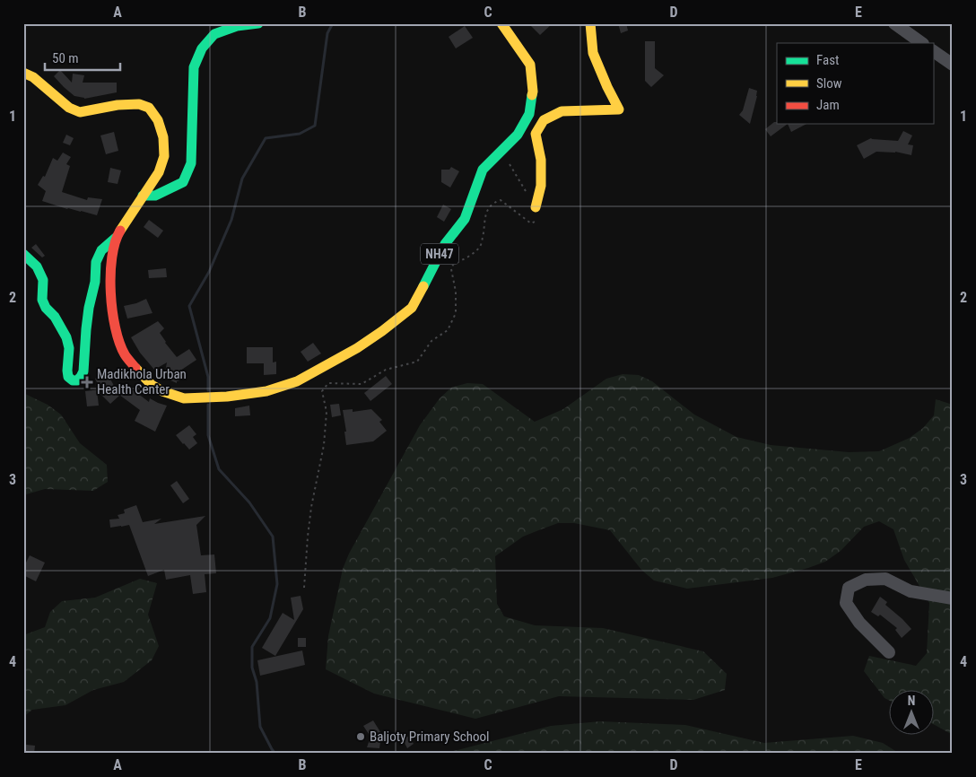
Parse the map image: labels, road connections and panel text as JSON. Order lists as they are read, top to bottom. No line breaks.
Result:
{"streets":{"main road":["NH47"]},"places":{"health":["Madikhola Urban Health Center"],"other":["Baljoty Primary School"]},"legend":["Fast","Slow","Jam"],"scale_bar":"50 m","north":"top","grid":{"columns":["A","B","C","D","E"],"rows":["1","2","3","4"]}}
